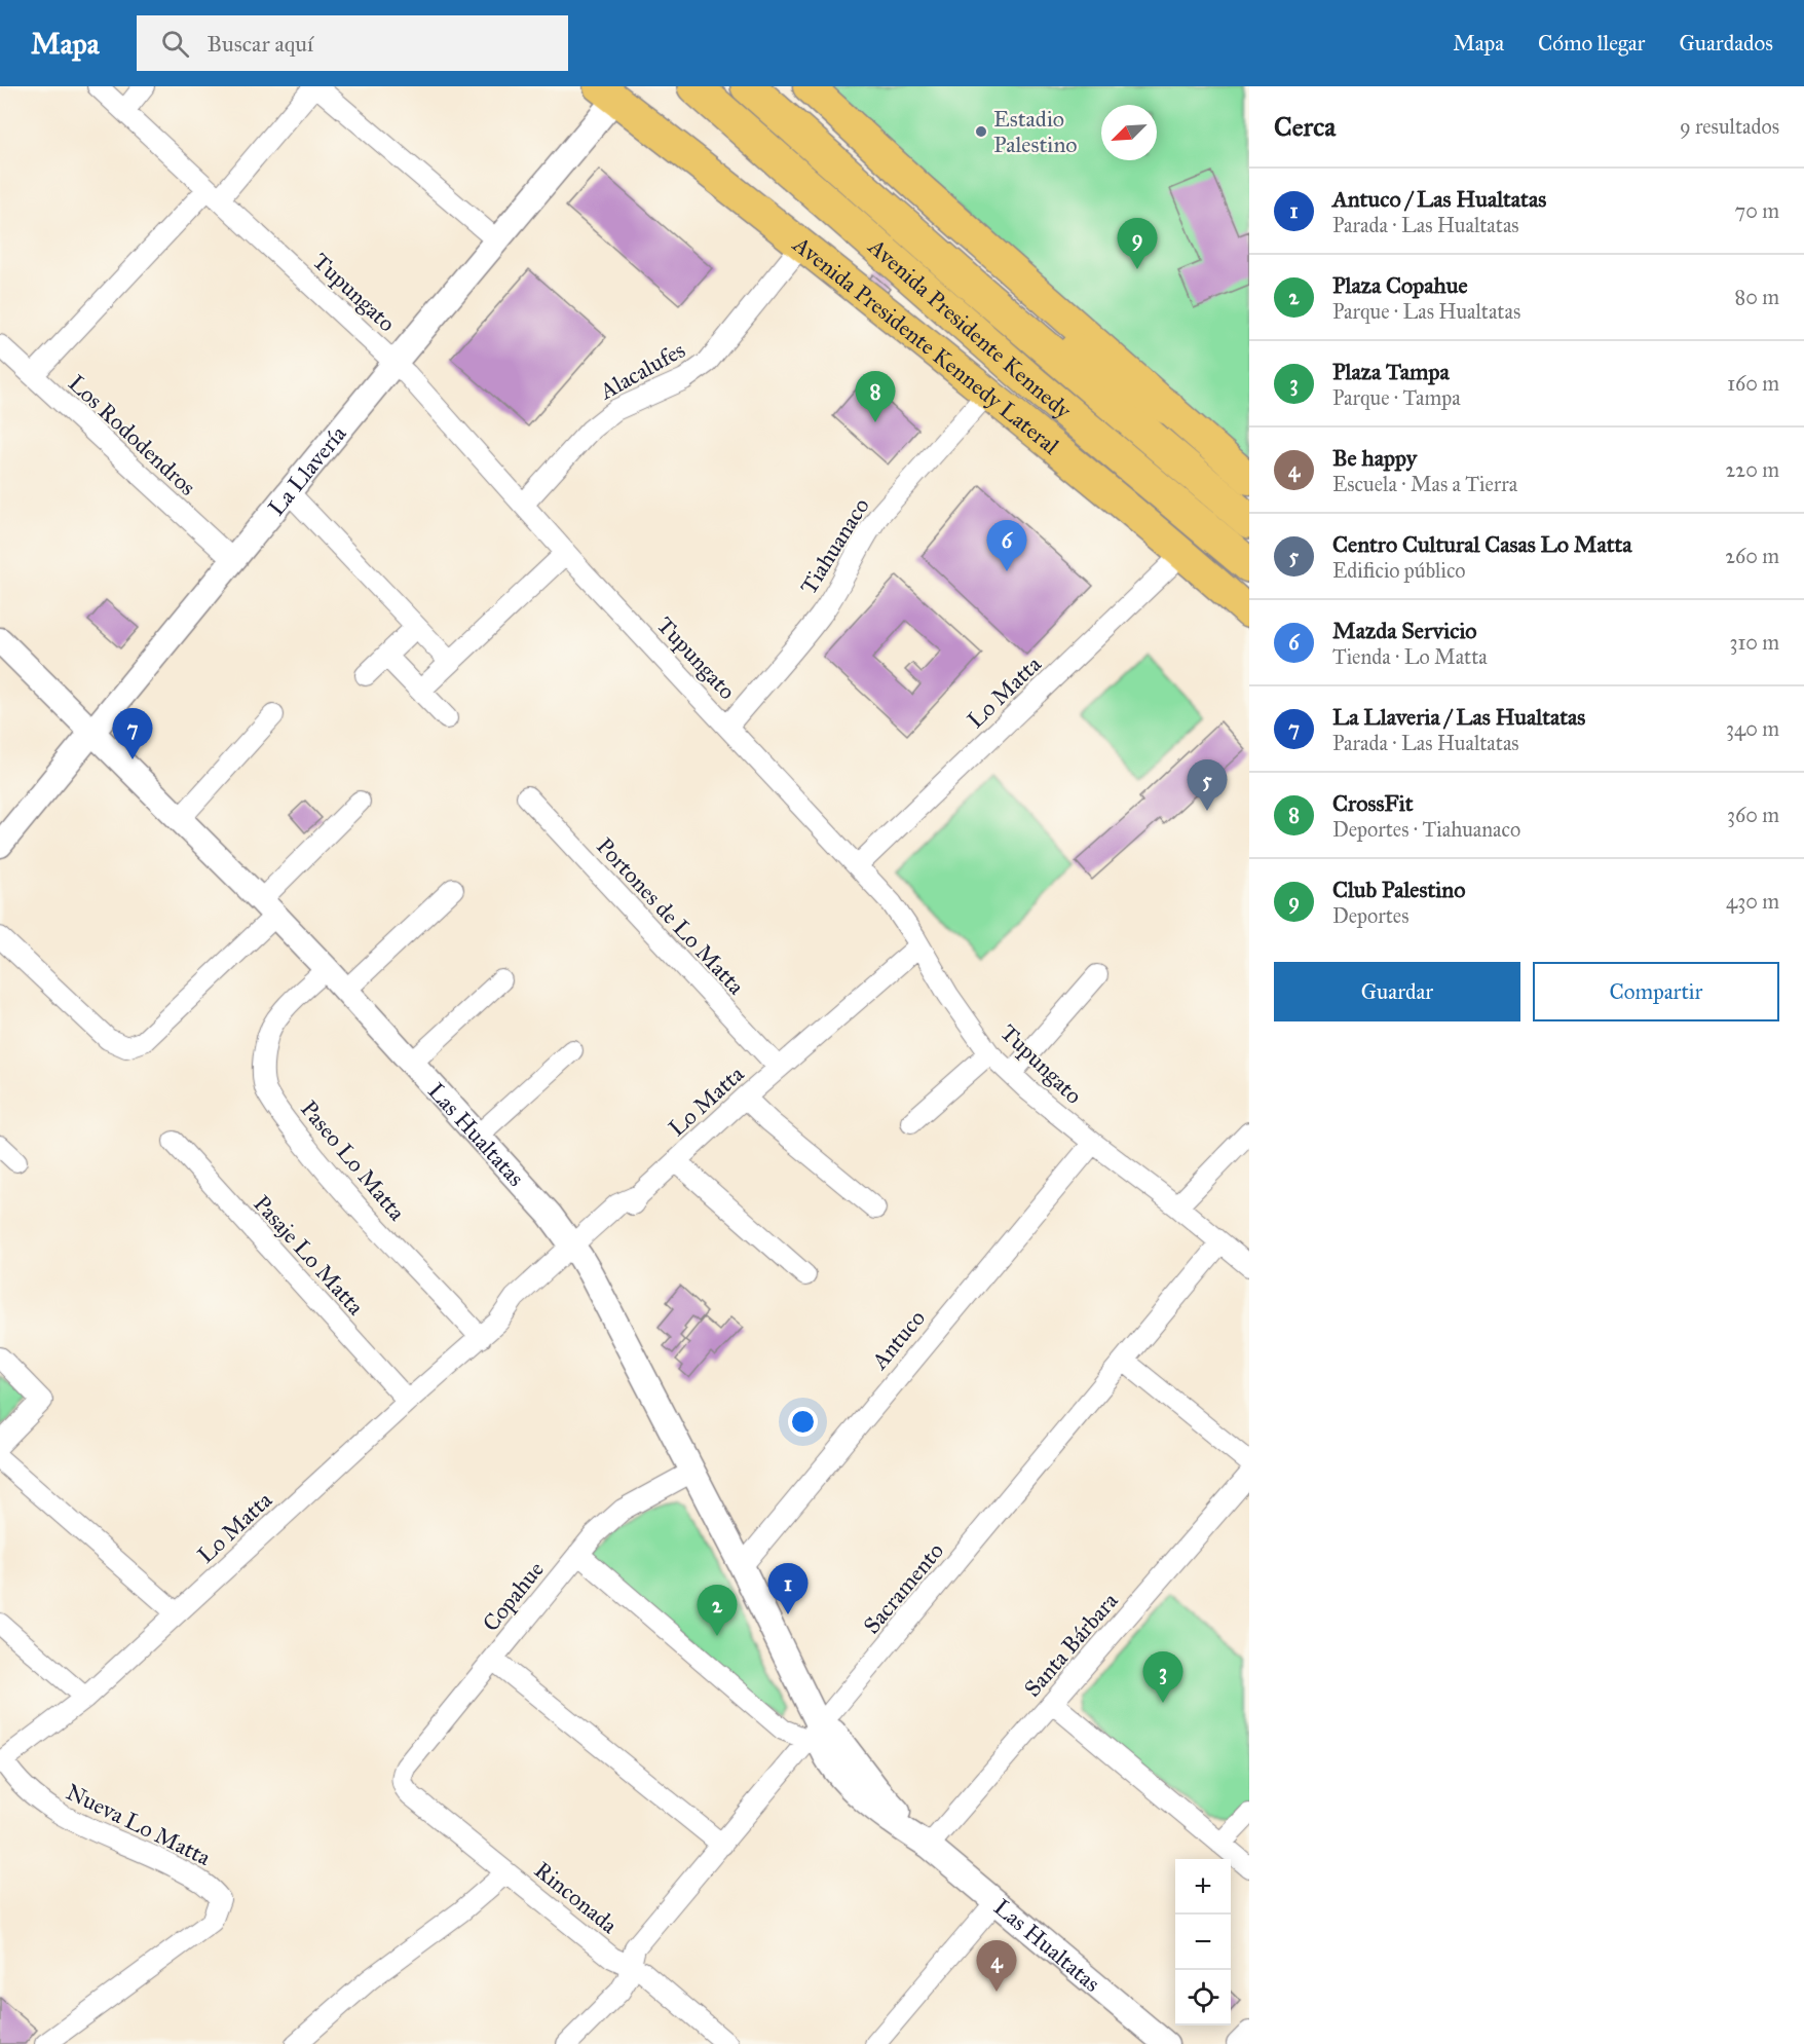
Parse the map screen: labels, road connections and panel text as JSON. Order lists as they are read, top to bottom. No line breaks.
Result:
{"streets":{"highway":["Avenida Presidente Kennedy"],"main road":["Avenida Presidente Kennedy Lateral"],"street":["Tupungato","Alacalufes","Los Rododendros","La Llavería","Tiahuanaco","Lo Matta","Portones de Lo Matta","Las Hualtatas","Paseo Lo Matta","Pasaje Lo Matta","Antuco","Sacramento","Copahue","Santa Bárbara","Nueva Lo Matta","Rinconada"]},"crossings":[["Tupungato","Alacalufes"],["Tupungato","La Llavería"],["Tupungato","Tiahuanaco"],["Tupungato","Lo Matta"],["Tupungato","Antuco"],["Tupungato","Sacramento"],["Avenida Presidente Kennedy Lateral","Alacalufes"],["Avenida Presidente Kennedy Lateral","La Llavería"],["Avenida Presidente Kennedy Lateral","Tiahuanaco"],["Avenida Presidente Kennedy Lateral","Lo Matta"],["Los Rododendros","La Llavería"],["La Llavería","Las Hualtatas"],["Lo Matta","Portones de Lo Matta"],["Lo Matta","Las Hualtatas"],["Lo Matta","Paseo Lo Matta"],["Lo Matta","Pasaje Lo Matta"],["Lo Matta","Nueva Lo Matta"],["Las Hualtatas","Paseo Lo Matta"],["Las Hualtatas","Antuco"],["Las Hualtatas","Sacramento"],["Las Hualtatas","Copahue"],["Las Hualtatas","Santa Bárbara"],["Sacramento","Rinconada"],["Copahue","Rinconada"]],"places":["Estadio Palestino"],"north":"bottom left","page":{"header":"Mapa","search":"Buscar aquí","nav":["Mapa","Cómo llegar","Guardados"],"heading":["Cerca","9 resultados"],"list":[{"mark":"1","name":"Antuco / Las Hualtatas","note":"Parada · Las Hualtatas","value":"70 m"},{"mark":"2","name":"Plaza Copahue","note":"Parque · Las Hualtatas","value":"80 m"},{"mark":"3","name":"Plaza Tampa","note":"Parque · Tampa","value":"160 m"},{"mark":"4","name":"Be happy","note":"Escuela · Mas a Tierra","value":"220 m"},{"mark":"5","name":"Centro Cultural Casas Lo Matta","note":"Edificio público","value":"260 m"},{"mark":"6","name":"Mazda Servicio","note":"Tienda · Lo Matta","value":"310 m"},{"mark":"7","name":"La Llaveria / Las Hualtatas","note":"Parada · Las Hualtatas","value":"340 m"},{"mark":"8","name":"CrossFit","note":"Deportes · Tiahuanaco","value":"360 m"},{"mark":"9","name":"Club Palestino","note":"Deportes","value":"430 m"}],"pins":["9","8","6","7","5","1","2","3","4"],"buttons":["Guardar","Compartir"],"map_buttons":["+","−"]}}
